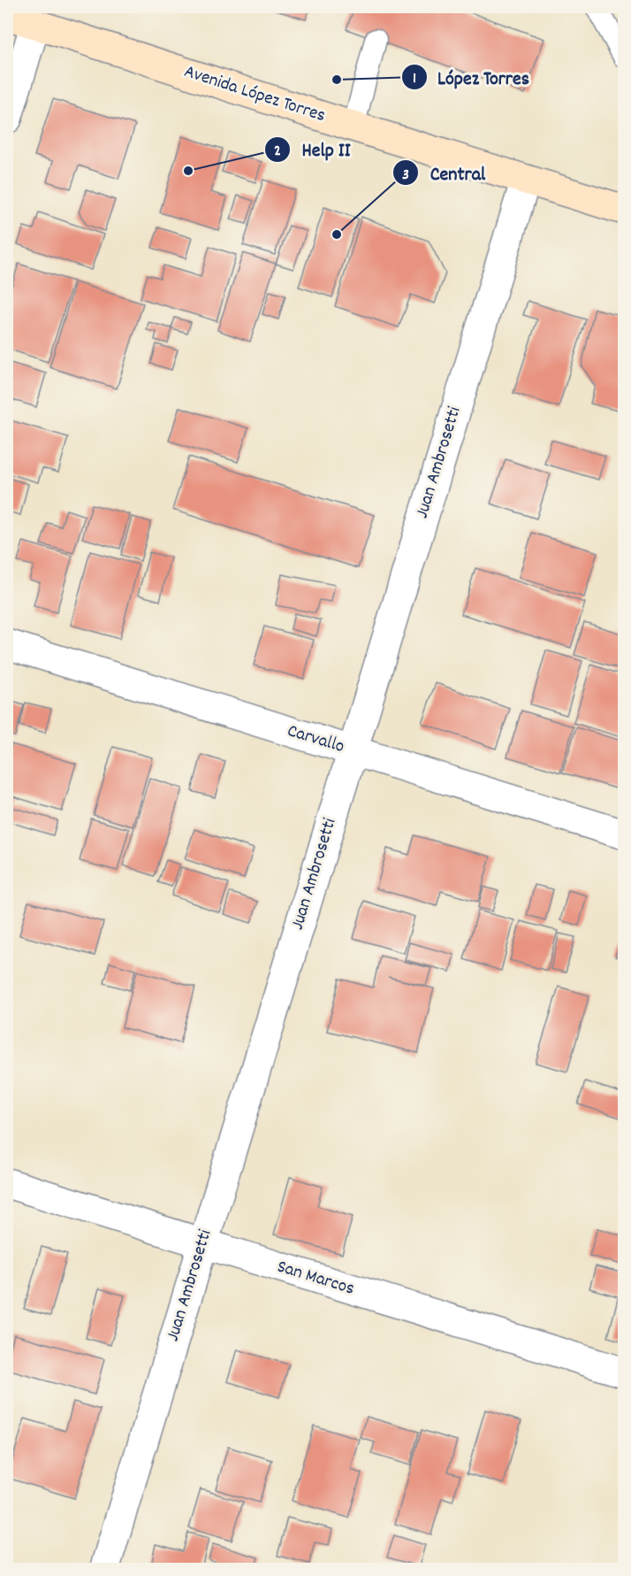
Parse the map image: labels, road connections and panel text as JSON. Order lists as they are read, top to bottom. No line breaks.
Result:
{"streets":{"main road":["Avenida López Torres"],"street":["Juan Ambrosetti","Carvallo","San Marcos"]},"crossings":[["Avenida López Torres","Juan Ambrosetti"],["Juan Ambrosetti","Carvallo"],["Juan Ambrosetti","San Marcos"]],"places":["López Torres","Help II","Central"]}
